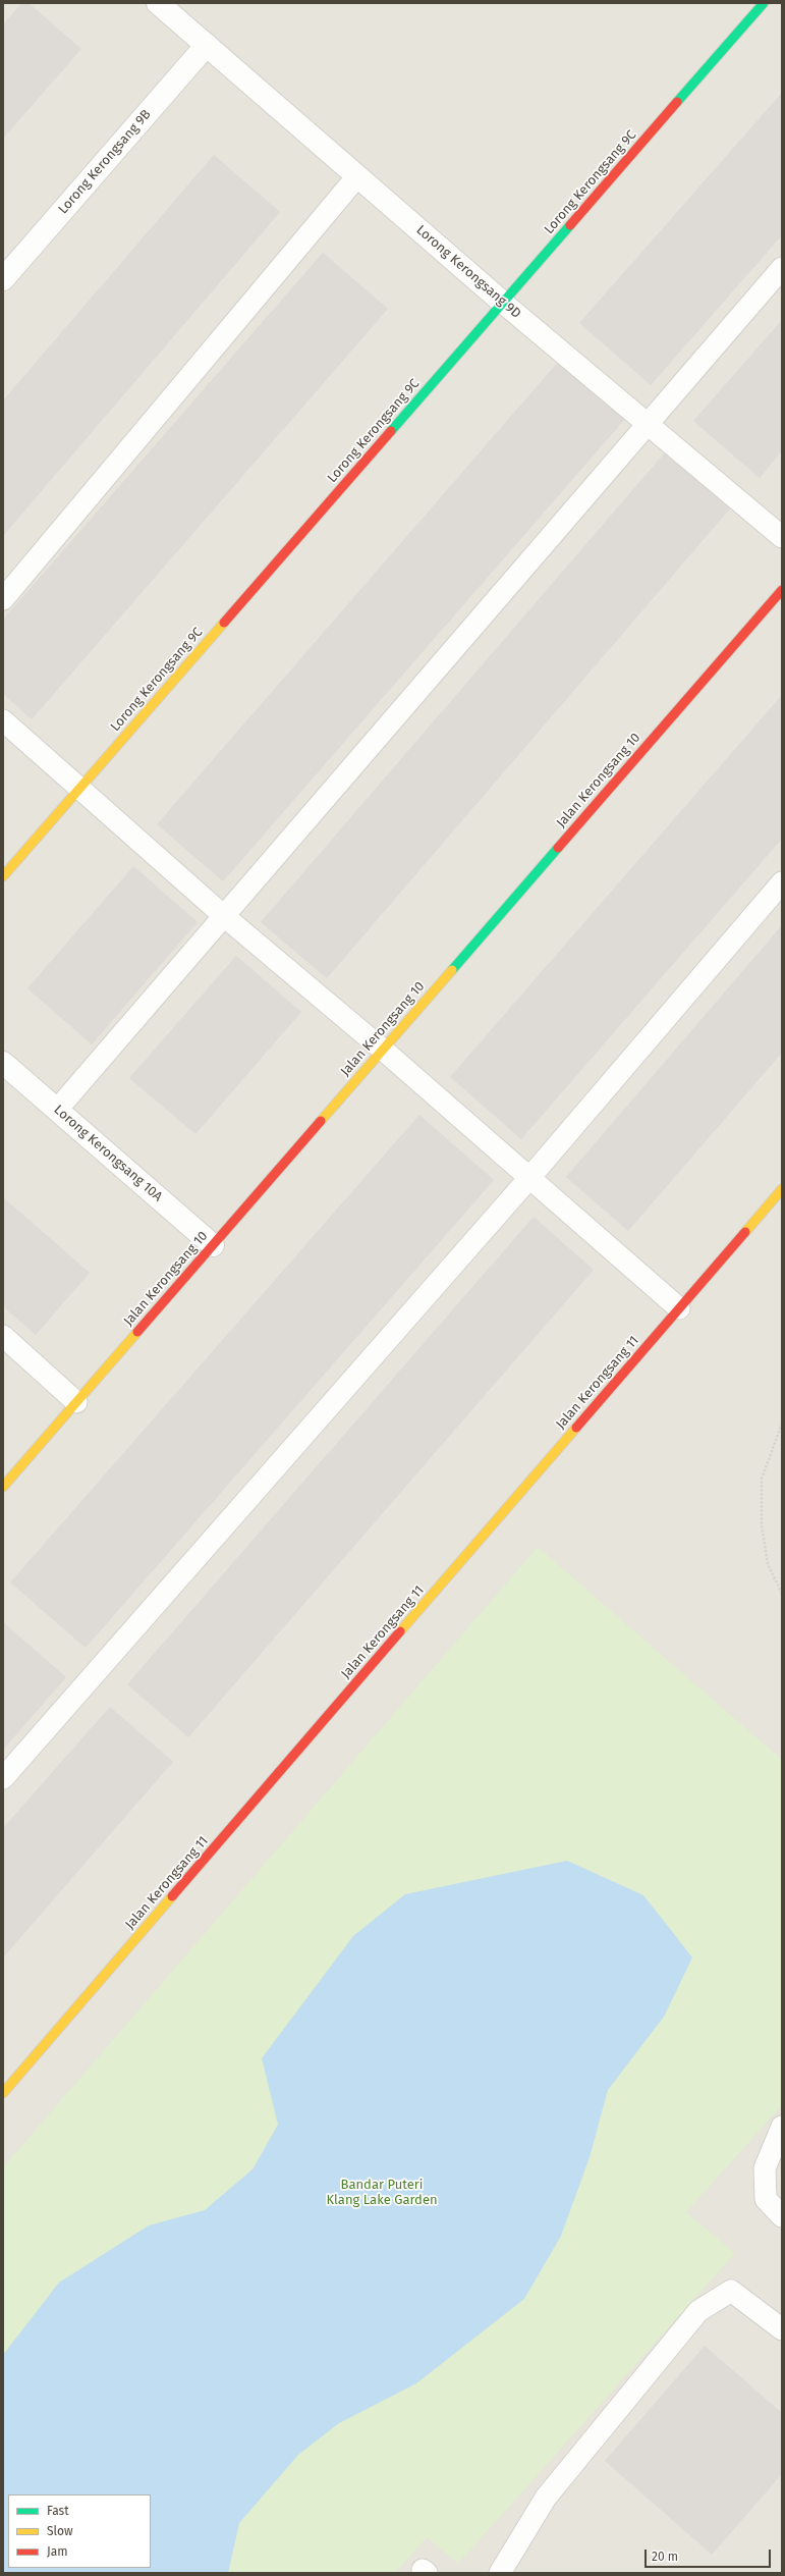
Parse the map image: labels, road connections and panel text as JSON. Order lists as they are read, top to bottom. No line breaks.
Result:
{"streets":{"street":["Lorong Kerongsang 9B","Lorong Kerongsang 9C","Lorong Kerongsang 9D","Jalan Kerongsang 10","Lorong Kerongsang 10A","Jalan Kerongsang 11"]},"crossings":[["Lorong Kerongsang 9B","Lorong Kerongsang 9D"],["Lorong Kerongsang 9C","Lorong Kerongsang 9D"],["Jalan Kerongsang 10","Lorong Kerongsang 10A"]],"parks":["Bandar Puteri Klang Lake Garden"],"legend":["Fast","Slow","Jam"],"scale_bar":"20 m"}
